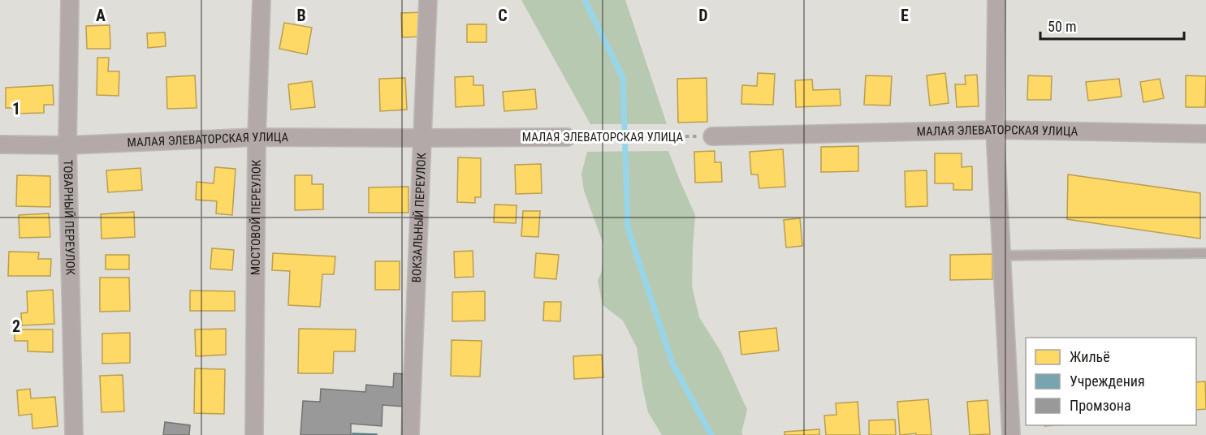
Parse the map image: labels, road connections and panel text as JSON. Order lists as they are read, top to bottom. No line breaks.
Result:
{"streets":{"street":["МАЛАЯ ЭЛЕВАТОРСКАЯ УЛИЦА","ТОВАРНЫЙ ПЕРЕУЛОК","МОСТОВОЙ ПЕРЕУЛОК","ВОКЗАЛЬНЫЙ ПЕРЕУЛОК"]},"crossings":[["МАЛАЯ ЭЛЕВАТОРСКАЯ УЛИЦА","ТОВАРНЫЙ ПЕРЕУЛОК"],["МАЛАЯ ЭЛЕВАТОРСКАЯ УЛИЦА","МОСТОВОЙ ПЕРЕУЛОК"],["МАЛАЯ ЭЛЕВАТОРСКАЯ УЛИЦА","ВОКЗАЛЬНЫЙ ПЕРЕУЛОК"]],"legend":["Жильё","Учреждения","Промзона"],"scale_bar":"50 m","grid":{"columns":["A","B","C","D","E"],"rows":["1","2"]}}
